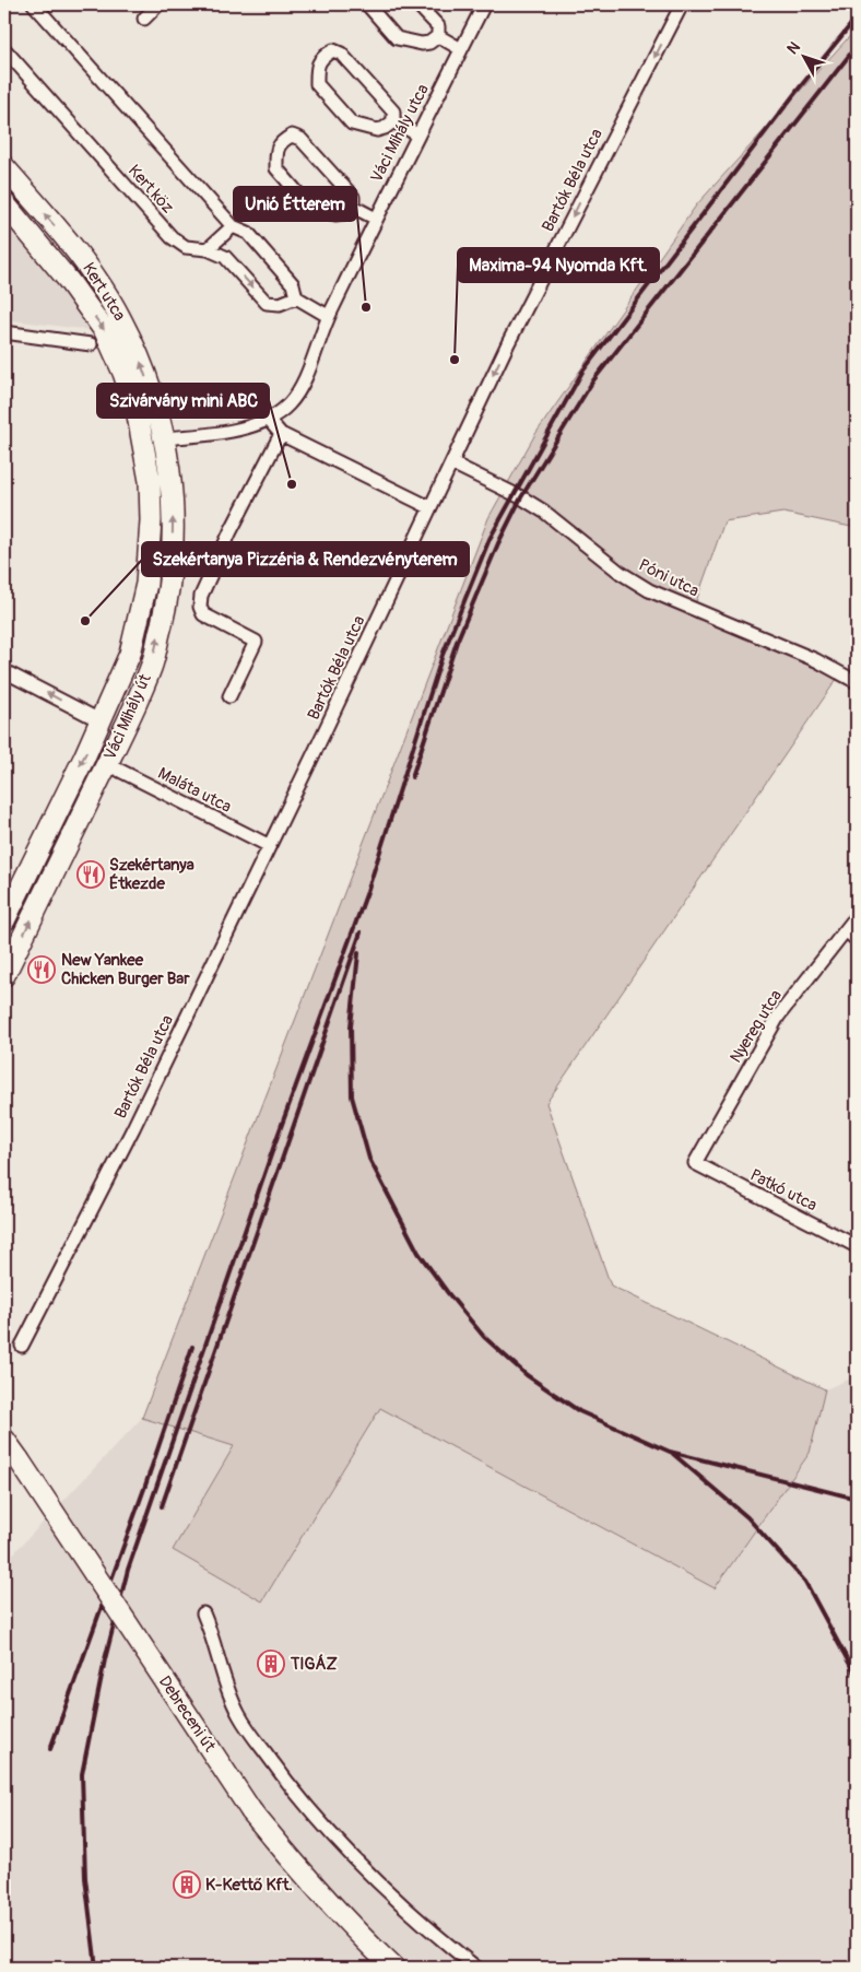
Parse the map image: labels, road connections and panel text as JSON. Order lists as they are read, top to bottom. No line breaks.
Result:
{"streets":{"main road":["Kert utca","Váci Mihály út","Debreceni út"],"street":["Váci Mihály utca","Bartók Béla utca","Kert köz","Póni utca","Maláta utca","Nyereg utca","Patkó utca"]},"crossings":[["Váci Mihály utca","Kert utca"],["Váci Mihály utca","Váci Mihály út"],["Bartók Béla utca","Póni utca"],["Bartók Béla utca","Maláta utca"],["Kert utca","Váci Mihály út"],["Váci Mihály út","Maláta utca"],["Nyereg utca","Patkó utca"]],"places":{"other":["Unió Étterem","Maxima-94 Nyomda Kft.","Szivárvány mini ABC","Szekértanya Pizzéria & Rendezvényterem"],"restaurant":["Szekértanya Étkezde","New Yankee Chicken Burger Bar"],"building":["TIGÁZ","K-Kettő Kft."]},"north":"top left"}
